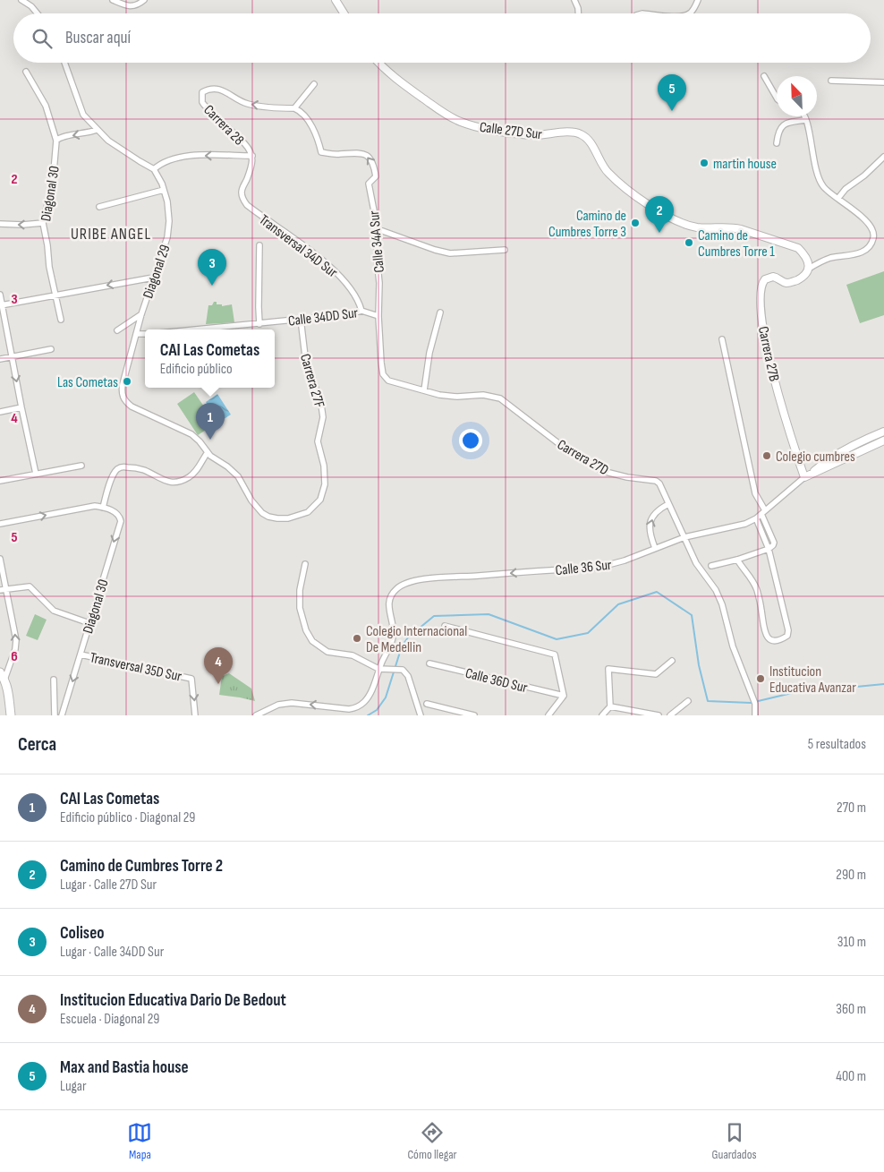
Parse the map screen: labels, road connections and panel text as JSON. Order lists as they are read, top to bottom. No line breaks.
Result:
{"streets":{"street":["Carrera 28","Calle 27D Sur","Diagonal 30","Calle 34A Sur","Transversal 34D Sur","Diagonal 29","Calle 34DD Sur","Carrera 27B","Carrera 27F","Carrera 27D","Calle 36 Sur","Transversal 35D Sur","Calle 36D Sur"]},"crossings":[["Carrera 28","Calle 34A Sur"],["Carrera 28","Transversal 34D Sur"],["Calle 27D Sur","Carrera 27B"],["Diagonal 30","Transversal 35D Sur"],["Calle 34A Sur","Calle 34DD Sur"],["Calle 34A Sur","Carrera 27D"],["Transversal 34D Sur","Calle 34DD Sur"],["Diagonal 29","Carrera 27F"],["Calle 34DD Sur","Carrera 27F"],["Calle 34DD Sur","Carrera 27D"],["Carrera 27B","Calle 36 Sur"],["Carrera 27D","Calle 36 Sur"]],"one_way":["Diagonal 30","Calle 34A Sur","Calle 36 Sur","Transversal 35D Sur"],"districts":["URIBE ANGEL"],"places":["martin house","Camino de Cumbres Torre 3","Camino de Cumbres Torre 1","Las Cometas","Colegio cumbres","Colegio Internacional De Medellin","Institucion Educativa Avanzar"],"north":"top left","page":{"search":"Buscar aquí","pins":["5","2","3","1","4"],"popup":["CAI Las Cometas","Edificio público"],"heading":["Cerca","5 resultados"],"list":[{"mark":"1","name":"CAI Las Cometas","note":"Edificio público · Diagonal 29","value":"270 m"},{"mark":"2","name":"Camino de Cumbres Torre 2","note":"Lugar · Calle 27D Sur","value":"290 m"},{"mark":"3","name":"Coliseo","note":"Lugar · Calle 34DD Sur","value":"310 m"},{"mark":"4","name":"Institucion Educativa Dario De Bedout","note":"Escuela · Diagonal 29","value":"360 m"},{"mark":"5","name":"Max and Bastia house","note":"Lugar","value":"400 m"}],"nav":["Mapa","Cómo llegar","Guardados"]},"grid":{"rows":["2","3","4","5","6"]}}
